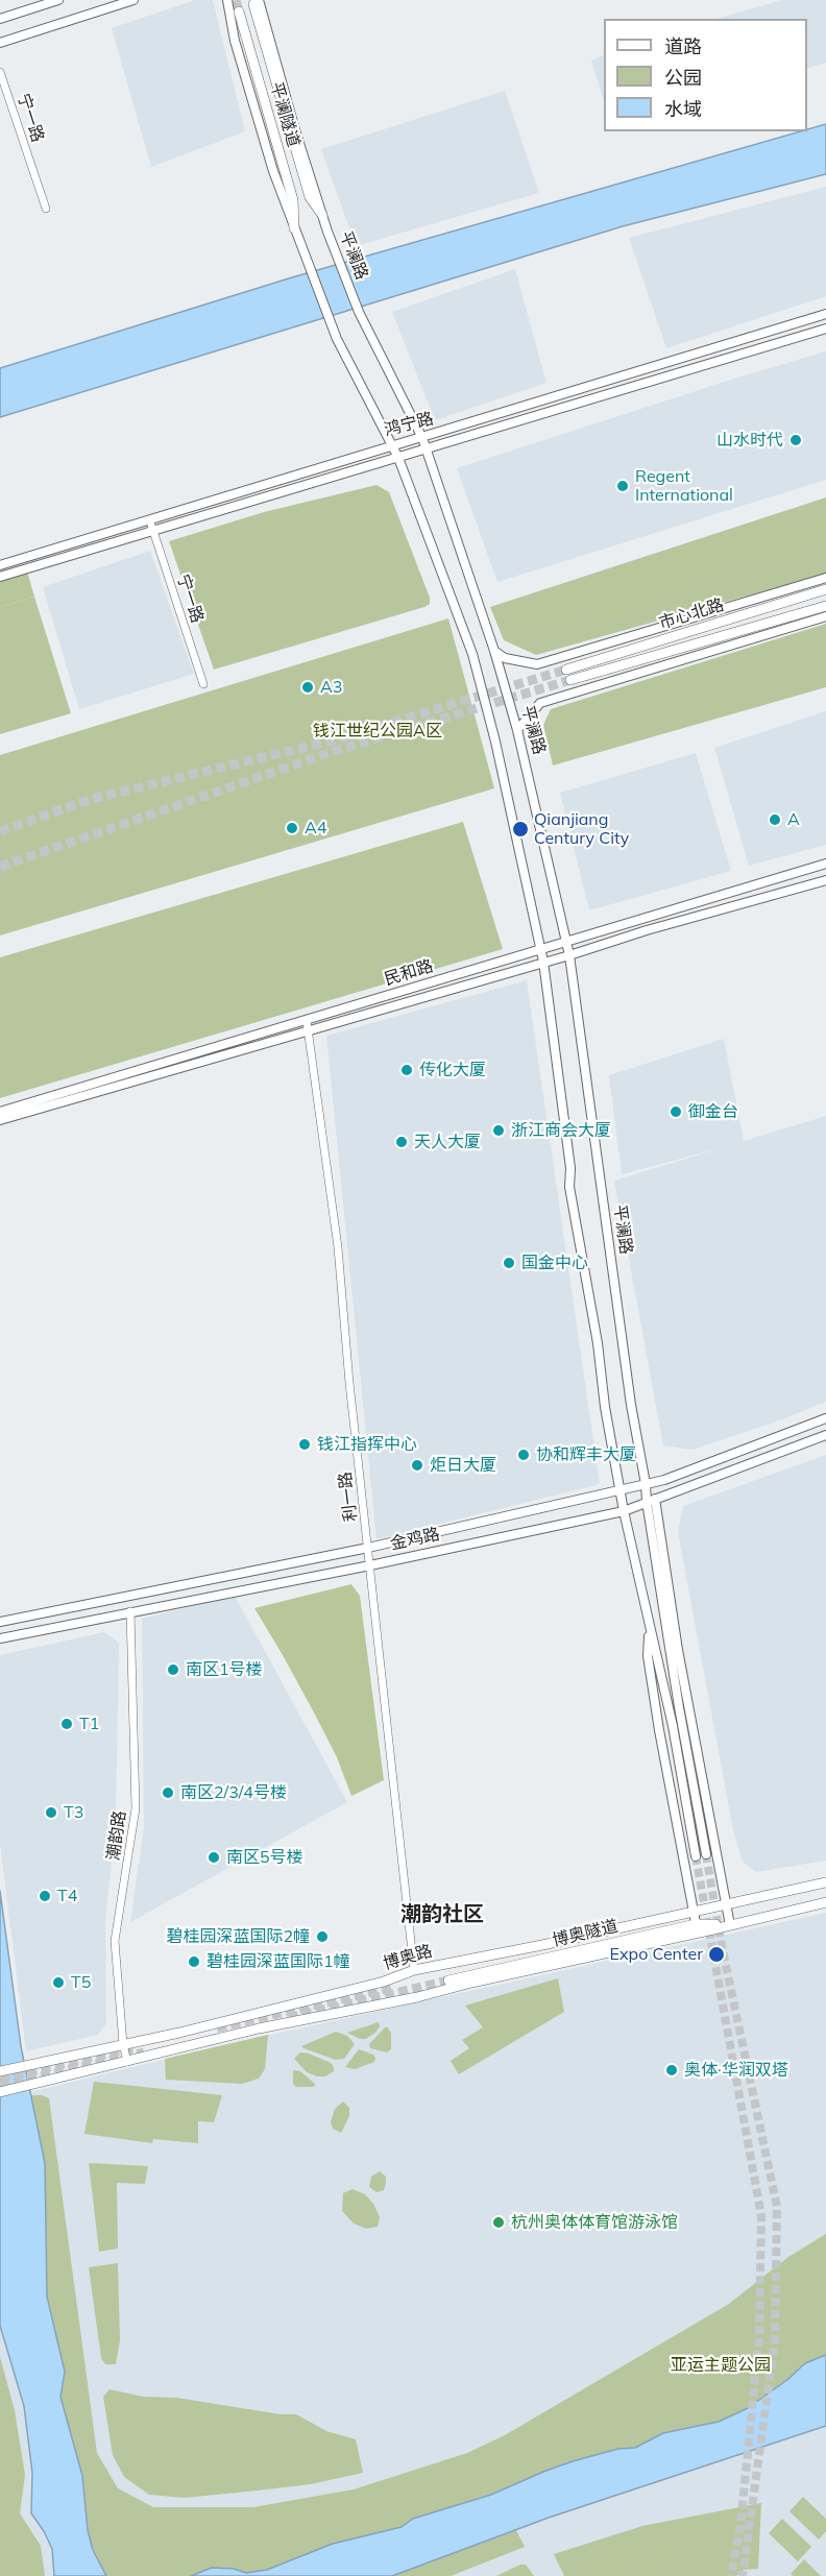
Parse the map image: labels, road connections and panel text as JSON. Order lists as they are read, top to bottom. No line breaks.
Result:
{"streets":{"main road":["平澜隧道","平澜路","鸿宁路","市心北路","民和路","金鸡路","博奥隧道","博奥路"],"street":["宁一路","利一路","潮韵路"]},"crossings":[["平澜隧道","平澜路"],["宁一路","鸿宁路"],["平澜路","鸿宁路"],["平澜路","民和路"],["平澜路","金鸡路"],["民和路","利一路"],["利一路","金鸡路"],["利一路","博奥路"],["金鸡路","潮韵路"],["潮韵路","博奥路"],["博奥隧道","博奥路"]],"districts":["潮韵社区"],"parks":["钱江世纪公园A区","亚运主题公园"],"places":["山水时代","Regent International","A3","A","A4","Qianjiang Century City","传化大厦","御金台","浙江商会大厦","天人大厦","国金中心","钱江指挥中心","协和辉丰大厦","炬日大厦","南区1号楼","T1","南区2/3/4号楼","T3","南区5号楼","T4","碧桂园深蓝国际2幢","Expo Center","碧桂园深蓝国际1幢","T5","奥体·华润双塔","杭州奥体体育馆游泳馆"],"legend":["道路","公园","水域"]}
